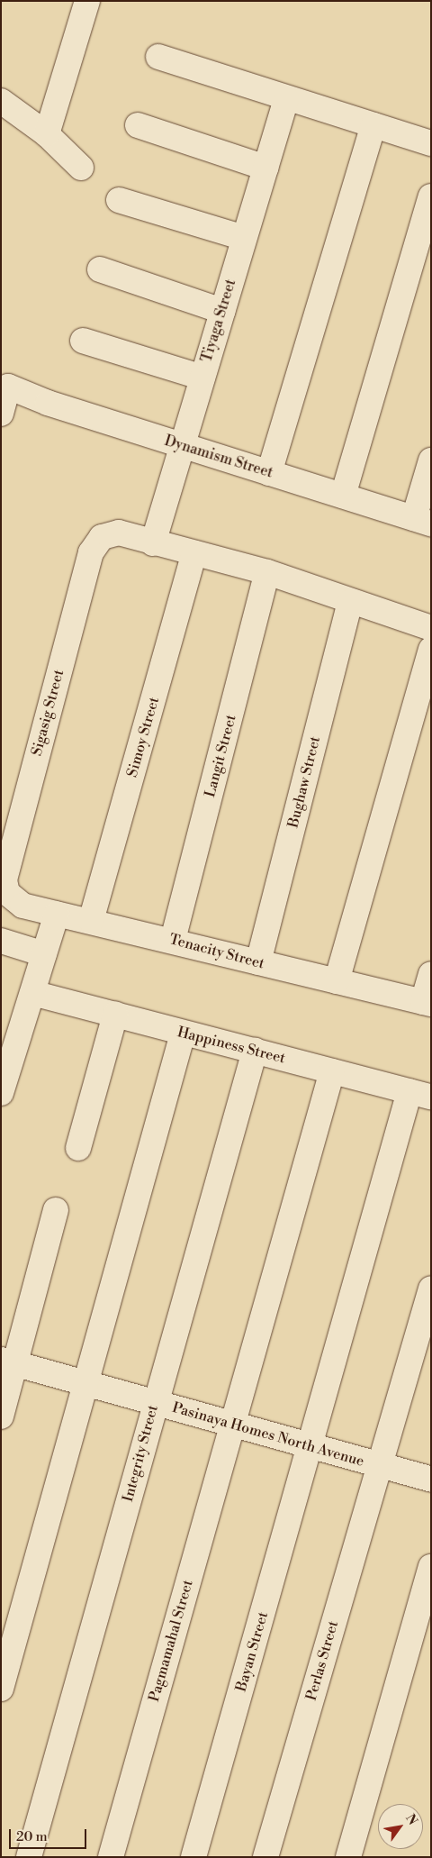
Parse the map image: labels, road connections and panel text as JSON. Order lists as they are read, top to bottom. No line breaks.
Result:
{"streets":{"street":["Tiyaga Street","Dynamism Street","Sigasig Street","Simoy Street","Langit Street","Bughaw Street","Tenacity Street","Happiness Street","Pasinaya Homes North Avenue","Integrity Street","Pagmamahal Street","Bayan Street","Perlas Street"]},"crossings":[["Tiyaga Street","Dynamism Street"],["Tiyaga Street","Sigasig Street"],["Sigasig Street","Tenacity Street"],["Simoy Street","Tenacity Street"],["Langit Street","Tenacity Street"],["Bughaw Street","Tenacity Street"],["Happiness Street","Integrity Street"],["Happiness Street","Pagmamahal Street"],["Happiness Street","Bayan Street"],["Pasinaya Homes North Avenue","Integrity Street"],["Pasinaya Homes North Avenue","Pagmamahal Street"],["Pasinaya Homes North Avenue","Bayan Street"],["Pasinaya Homes North Avenue","Perlas Street"]],"scale_bar":"20 m","north":"top right"}
